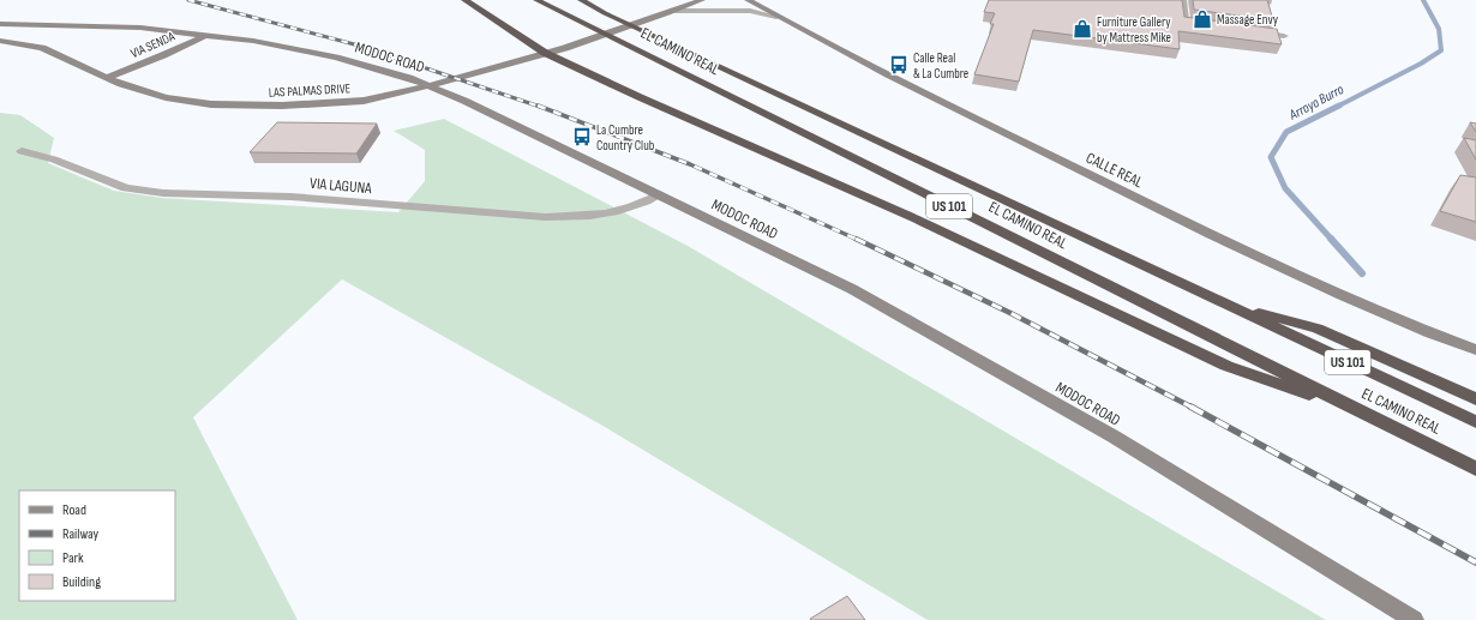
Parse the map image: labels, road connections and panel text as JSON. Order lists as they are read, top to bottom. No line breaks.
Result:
{"streets":{"highway":["EL CAMINO REAL","US 101"],"street":["VIA SENDA","MODOC ROAD","LAS PALMAS DRIVE","CALLE REAL","VIA LAGUNA"]},"crossings":[["VIA SENDA","MODOC ROAD"],["VIA SENDA","LAS PALMAS DRIVE"],["MODOC ROAD","VIA LAGUNA"]],"water":["Arroyo Burro"],"places":{"shop":["Massage Envy","Furniture Gallery by Mattress Mike"],"bus stop":["Calle Real & La Cumbre","La Cumbre Country Club"]},"legend":["Road","Railway","Park","Building"]}
